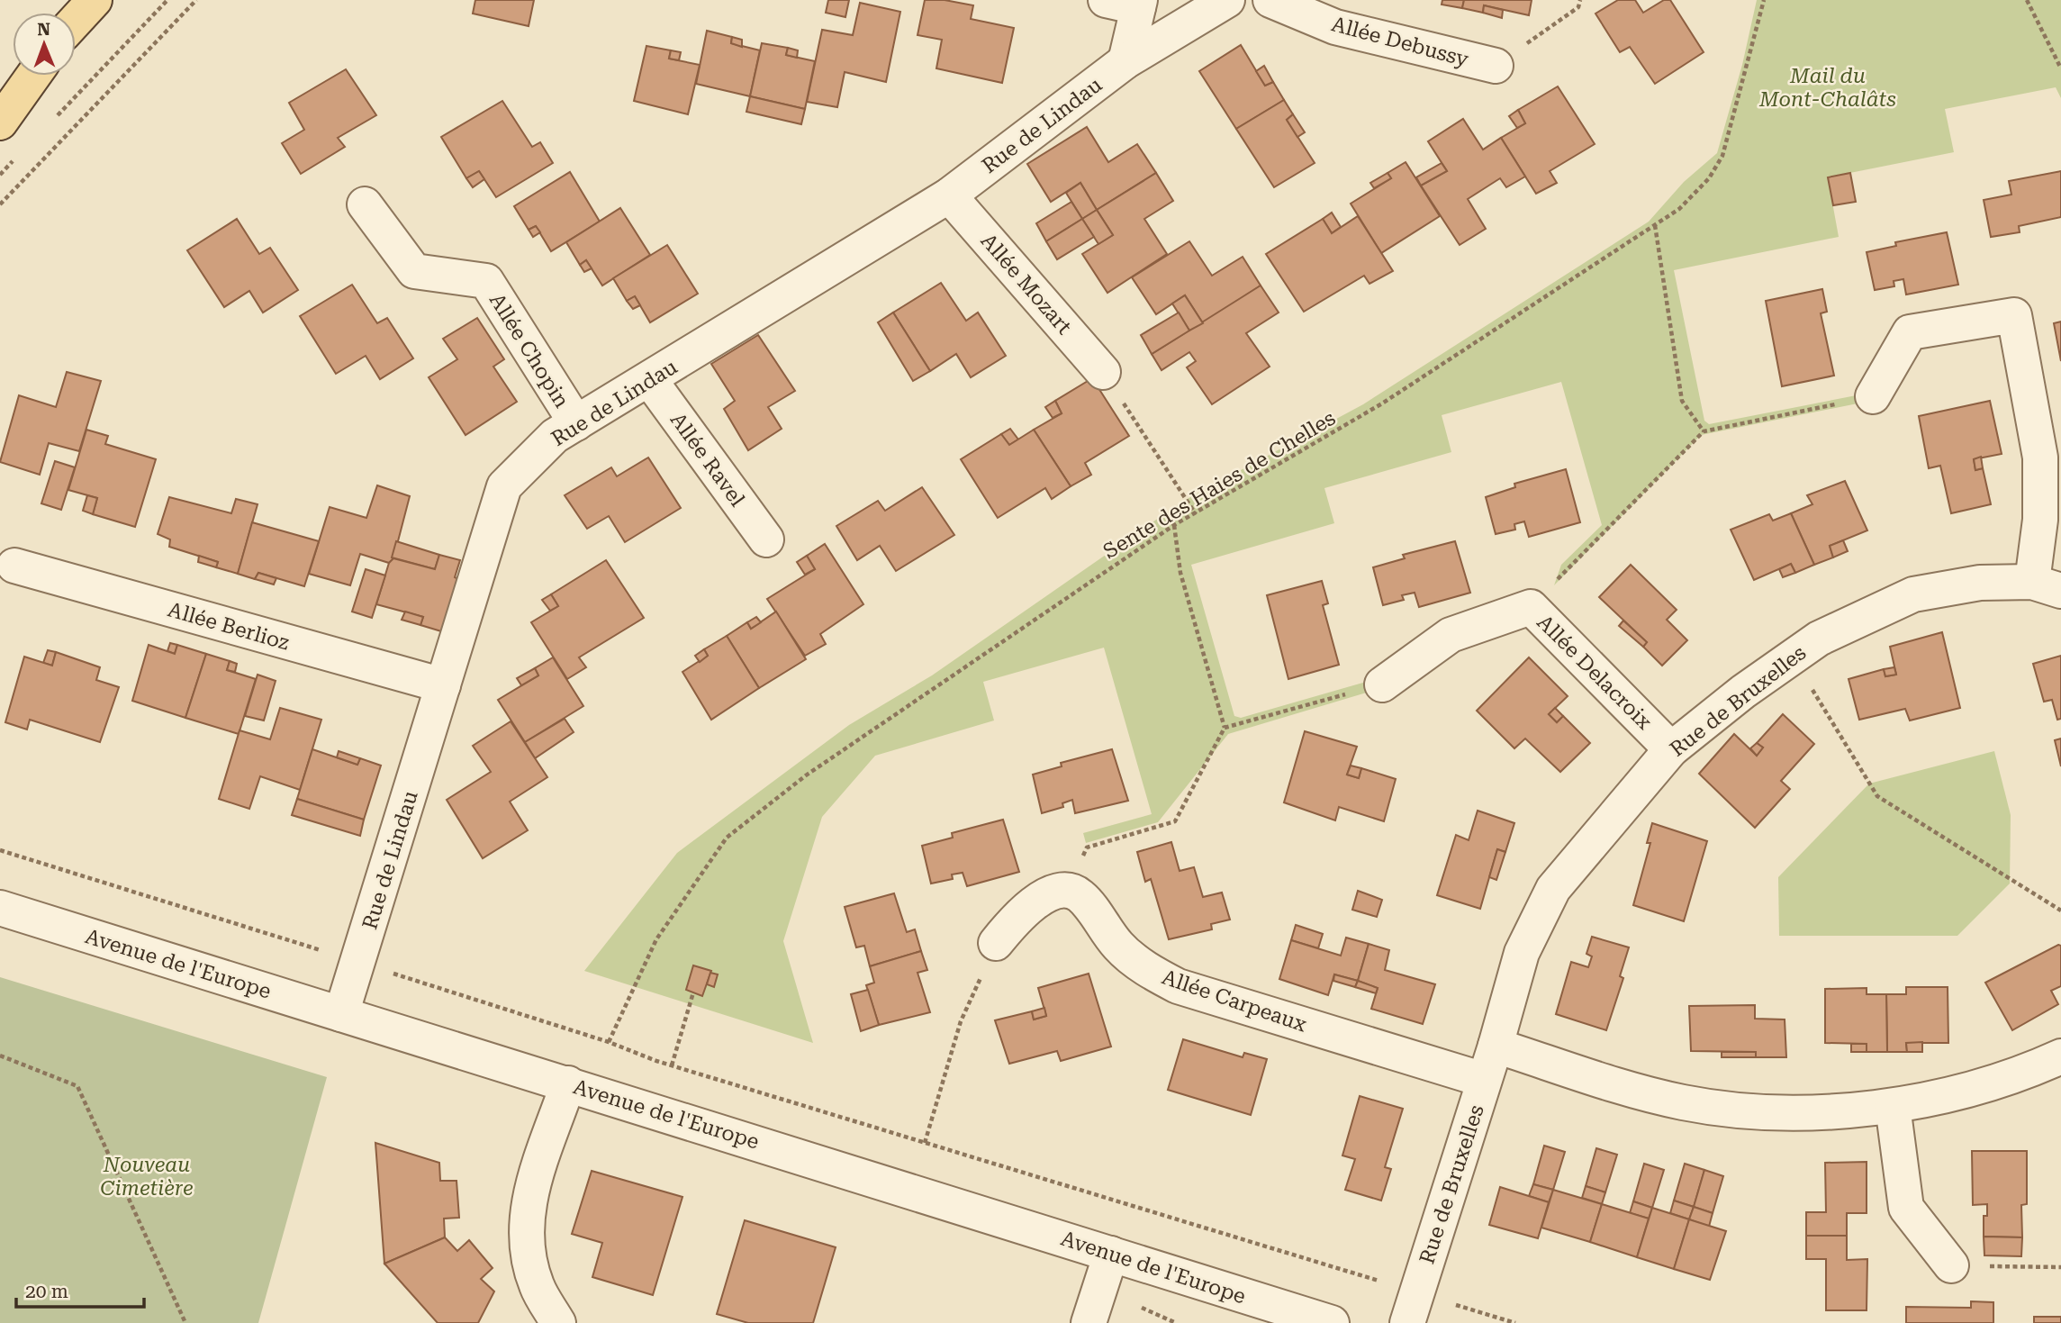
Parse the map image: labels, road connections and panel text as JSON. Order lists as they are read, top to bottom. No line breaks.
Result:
{"streets":{"street":["Allée Debussy","Rue de Lindau","Allée Mozart","Allée Chopin","Allée Ravel","Allée Berlioz","Allée Delacroix","Rue de Bruxelles","Avenue de l'Europe","Allée Carpeaux"],"path":["Sente des Haies de Chelles"]},"crossings":[["Rue de Lindau","Allée Mozart"],["Rue de Lindau","Allée Chopin"],["Rue de Lindau","Allée Ravel"],["Rue de Lindau","Allée Berlioz"],["Rue de Lindau","Avenue de l'Europe"],["Allée Delacroix","Rue de Bruxelles"],["Rue de Bruxelles","Allée Carpeaux"]],"parks":["Mail du Mont-Chalâts","Nouveau Cimetière"],"scale_bar":"20 m","north":"top"}
